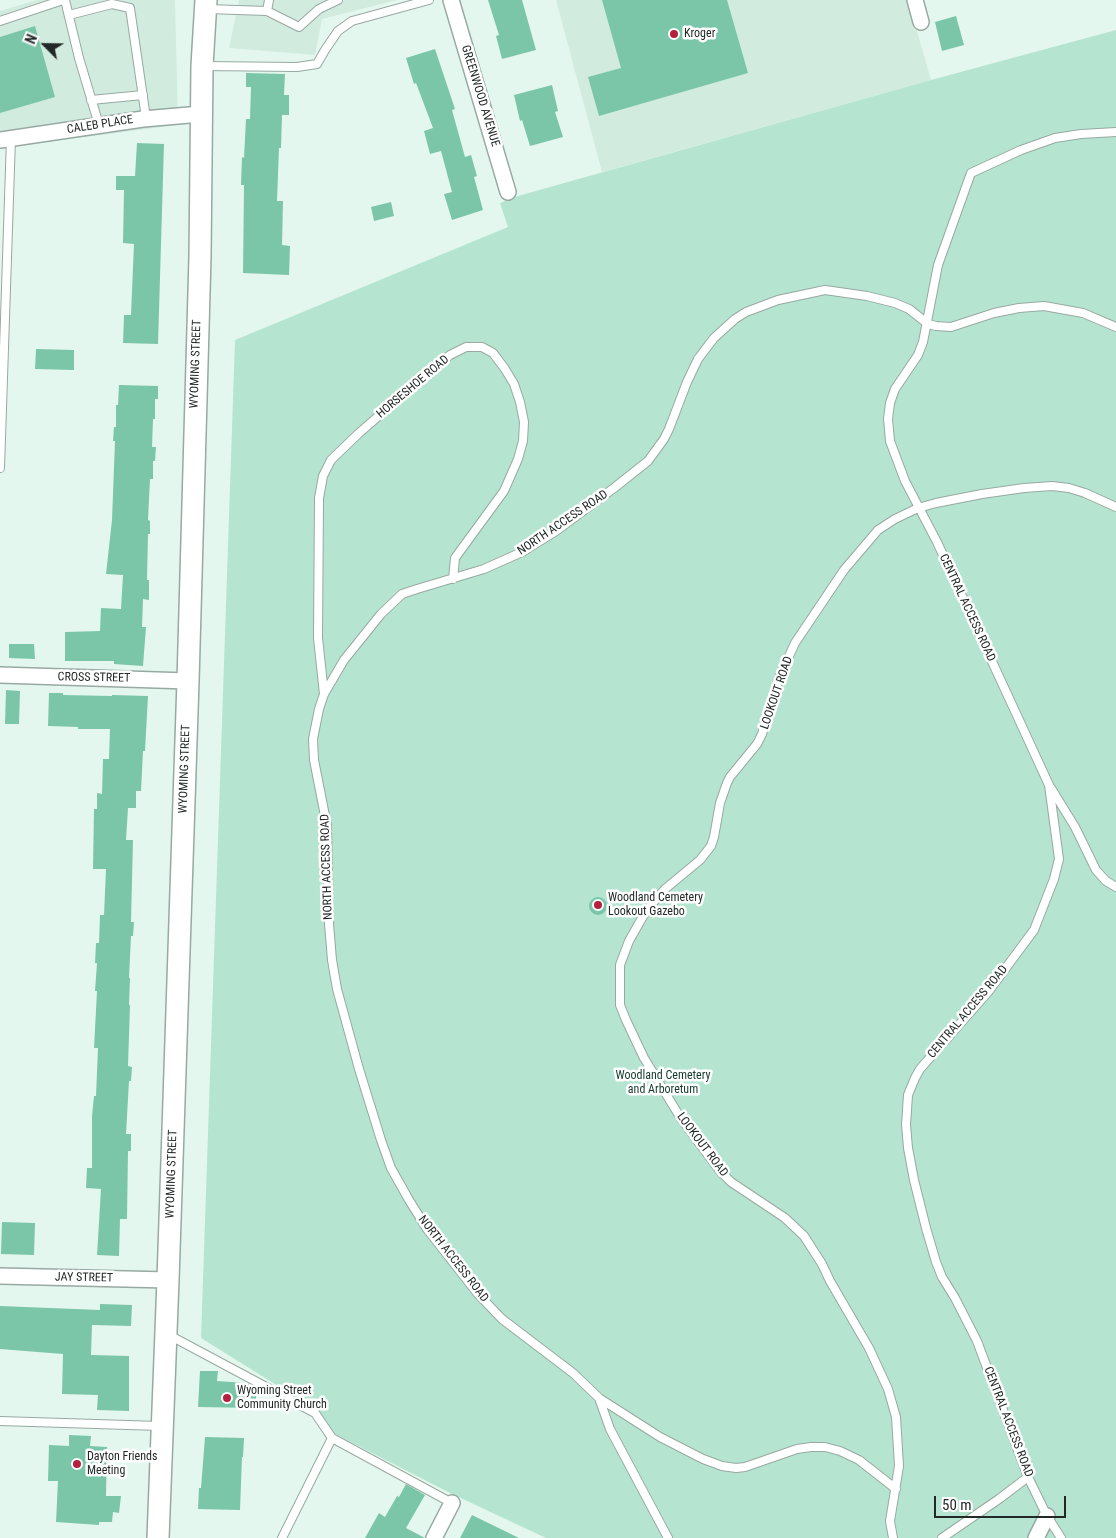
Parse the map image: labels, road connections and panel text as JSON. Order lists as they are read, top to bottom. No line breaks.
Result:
{"streets":{"street":["GREENWOOD AVENUE","CALEB PLACE","WYOMING STREET","CROSS STREET","JAY STREET"],"lane":["HORSESHOE ROAD","NORTH ACCESS ROAD","CENTRAL ACCESS ROAD","LOOKOUT ROAD"]},"crossings":[["CALEB PLACE","WYOMING STREET"],["WYOMING STREET","CROSS STREET"],["WYOMING STREET","JAY STREET"],["HORSESHOE ROAD","NORTH ACCESS ROAD"],["NORTH ACCESS ROAD","CENTRAL ACCESS ROAD"],["CENTRAL ACCESS ROAD","LOOKOUT ROAD"]],"parks":["Woodland Cemetery and Arboretum"],"places":["Kroger","Woodland Cemetery Lookout Gazebo","Wyoming Street Community Church","Dayton Friends Meeting"],"scale_bar":"50 m","north":"top left"}
